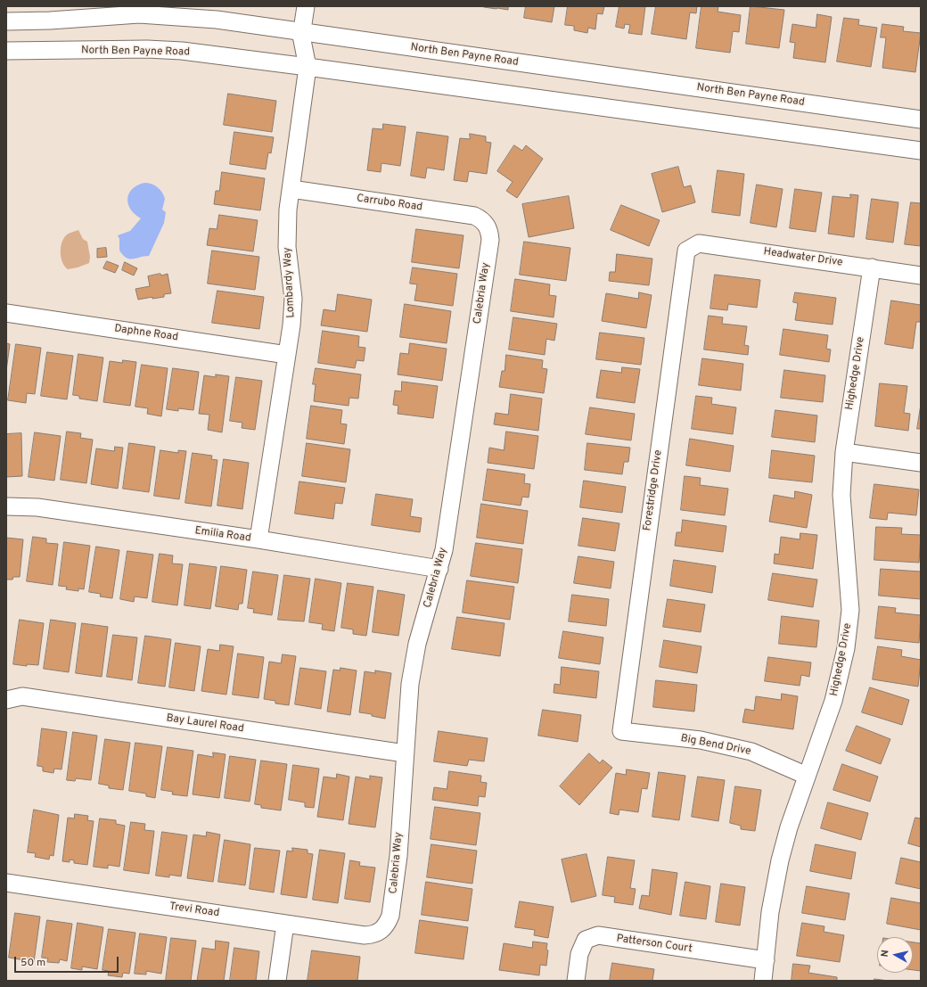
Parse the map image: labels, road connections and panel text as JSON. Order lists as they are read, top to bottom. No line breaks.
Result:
{"streets":{"street":["North Ben Payne Road","Carrubo Road","Headwater Drive","Lombardy Way","Calebria Way","Daphne Road","Highedge Drive","Forestridge Drive","Emilia Road","Bay Laurel Road","Big Bend Drive","Trevi Road","Patterson Court"]},"crossings":[["North Ben Payne Road","Lombardy Way"],["Carrubo Road","Lombardy Way"],["Carrubo Road","Calebria Way"],["Headwater Drive","Highedge Drive"],["Headwater Drive","Forestridge Drive"],["Lombardy Way","Daphne Road"],["Lombardy Way","Emilia Road"],["Calebria Way","Emilia Road"],["Calebria Way","Bay Laurel Road"],["Calebria Way","Trevi Road"],["Highedge Drive","Big Bend Drive"],["Highedge Drive","Patterson Court"],["Forestridge Drive","Big Bend Drive"]],"scale_bar":"50 m","north":"left"}
